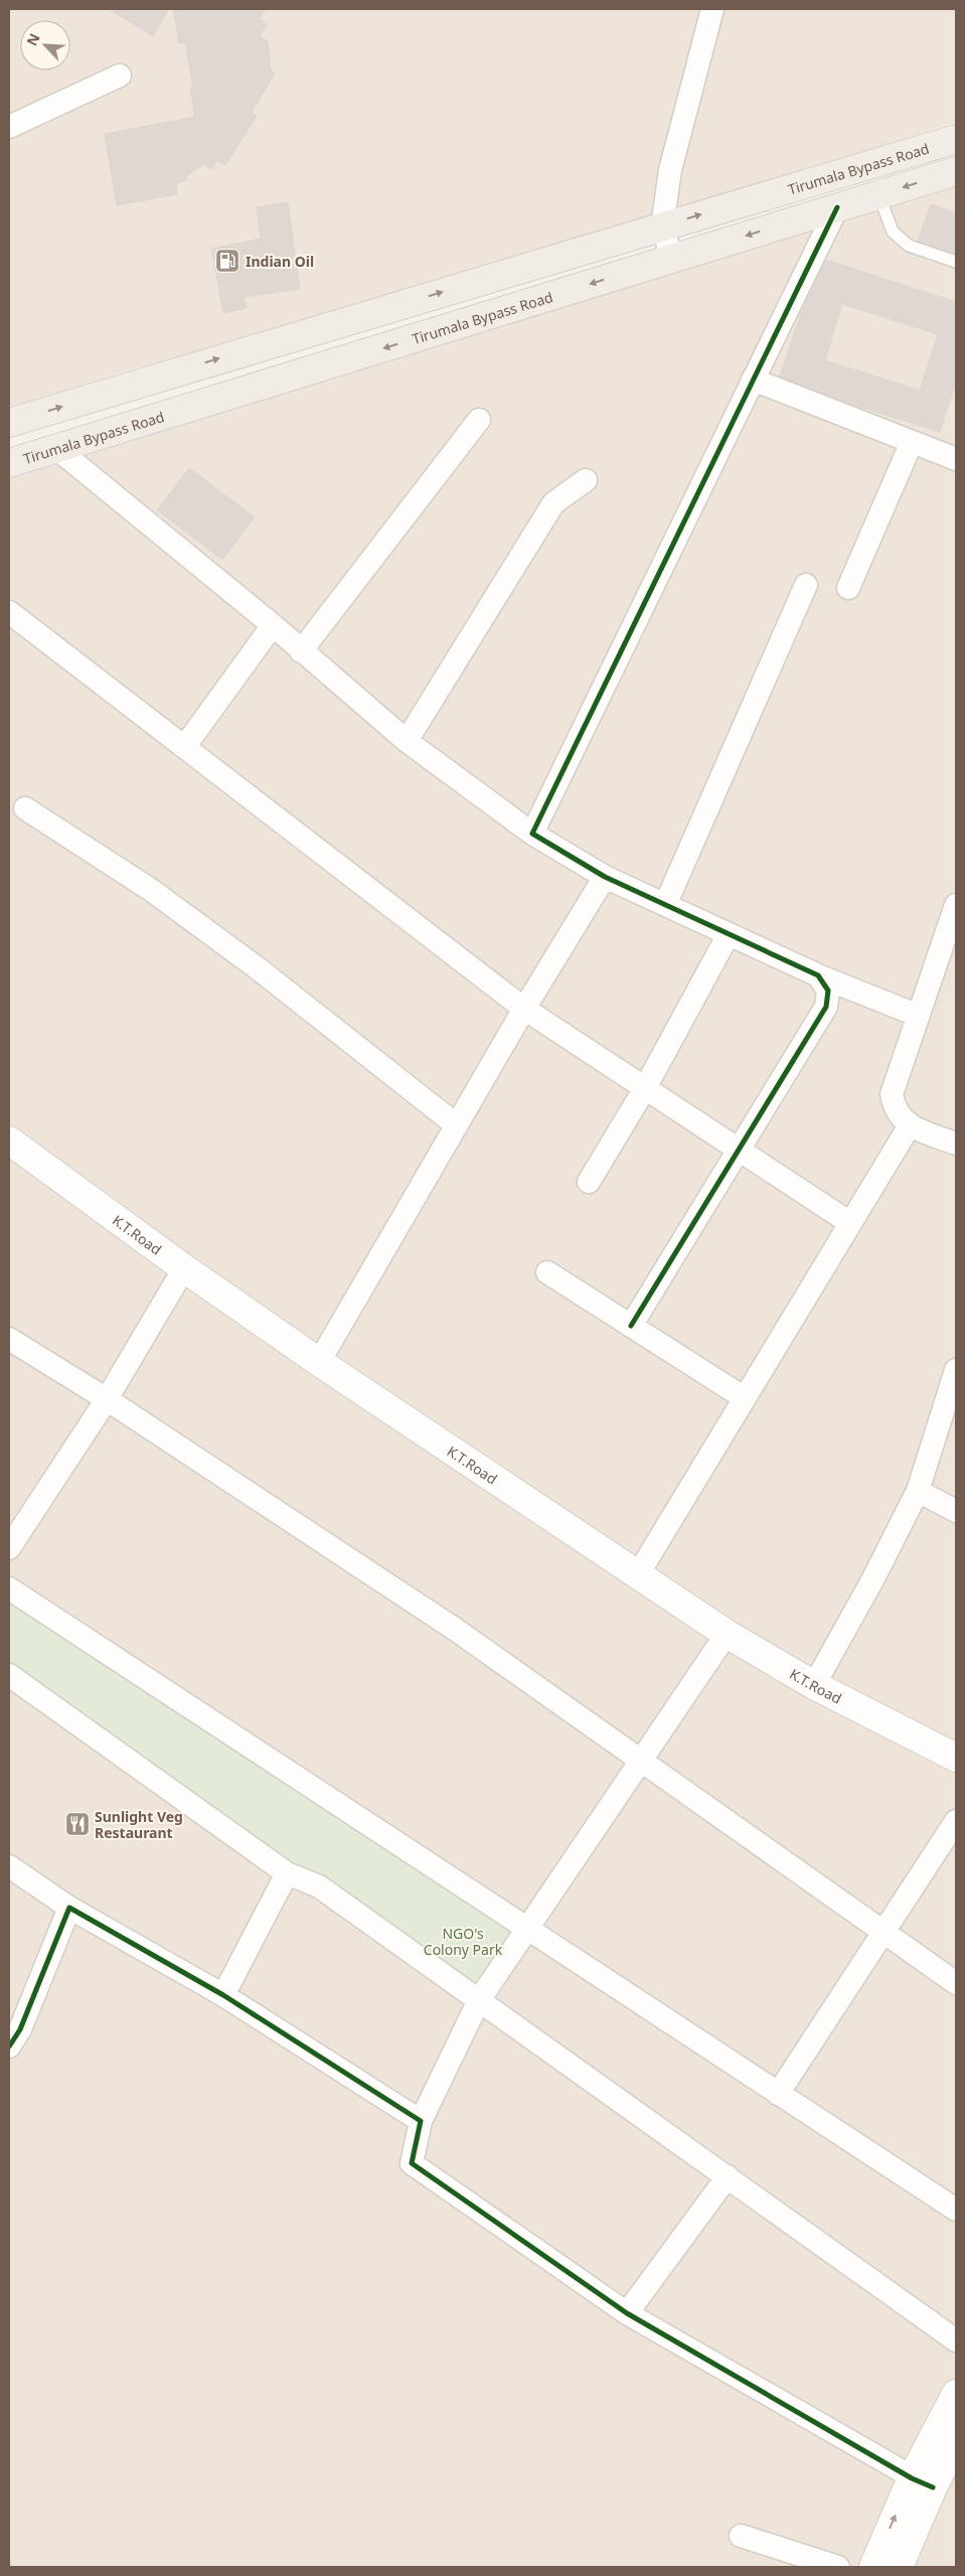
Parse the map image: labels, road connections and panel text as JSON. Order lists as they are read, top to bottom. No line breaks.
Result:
{"streets":{"main road":["Tirumala Bypass Road","K.T.Road"]},"parks":["NGO's Colony Park"],"places":{"fuel station":["Indian Oil"],"restaurant":["Sunlight Veg Restaurant"]},"north":"top left"}
